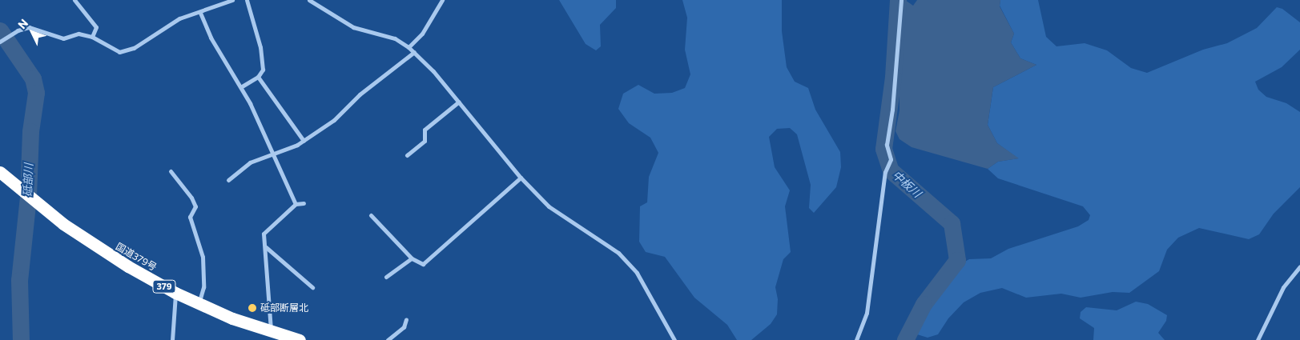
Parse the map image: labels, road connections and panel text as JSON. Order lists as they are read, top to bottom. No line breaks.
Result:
{"streets":{"highway":["国道379号","379"]},"water":["砥部川","中板川"],"places":["砥部断層北"],"north":"top left"}
